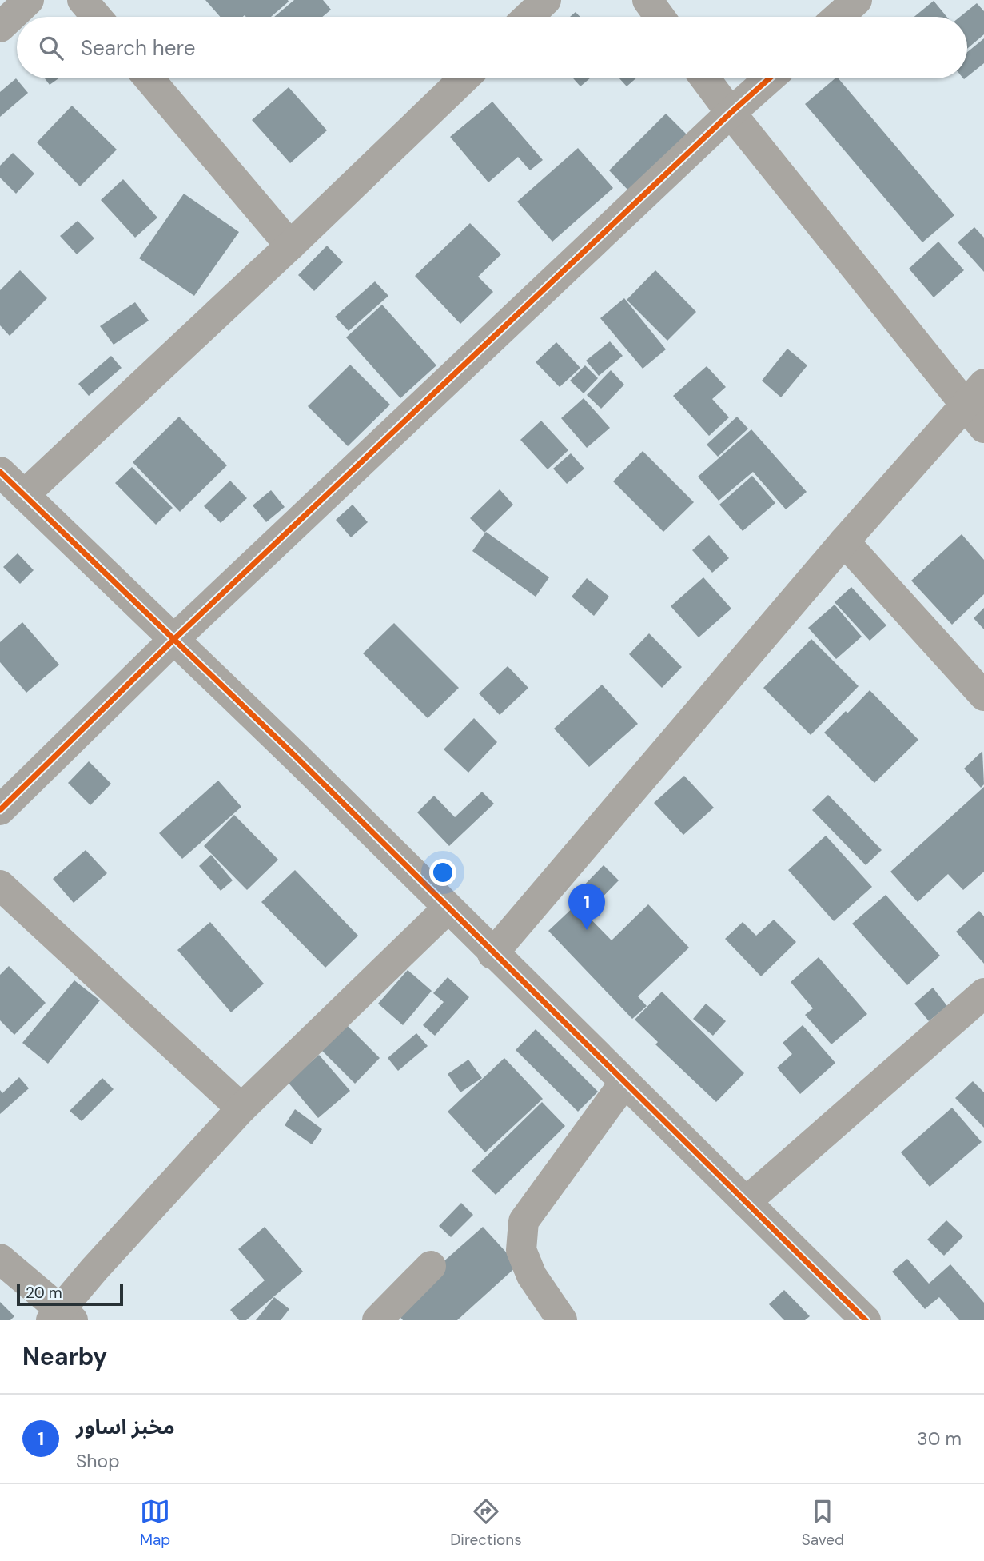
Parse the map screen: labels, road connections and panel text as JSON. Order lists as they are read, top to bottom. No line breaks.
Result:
{"scale_bar":"20 m","page":{"search":"Search here","pins":"1","scale":"20 m","heading":"Nearby","list":[{"mark":"1","name":"مخبز اساور","note":"Shop","value":"30 m"}],"nav":["Map","Directions","Saved"]}}
